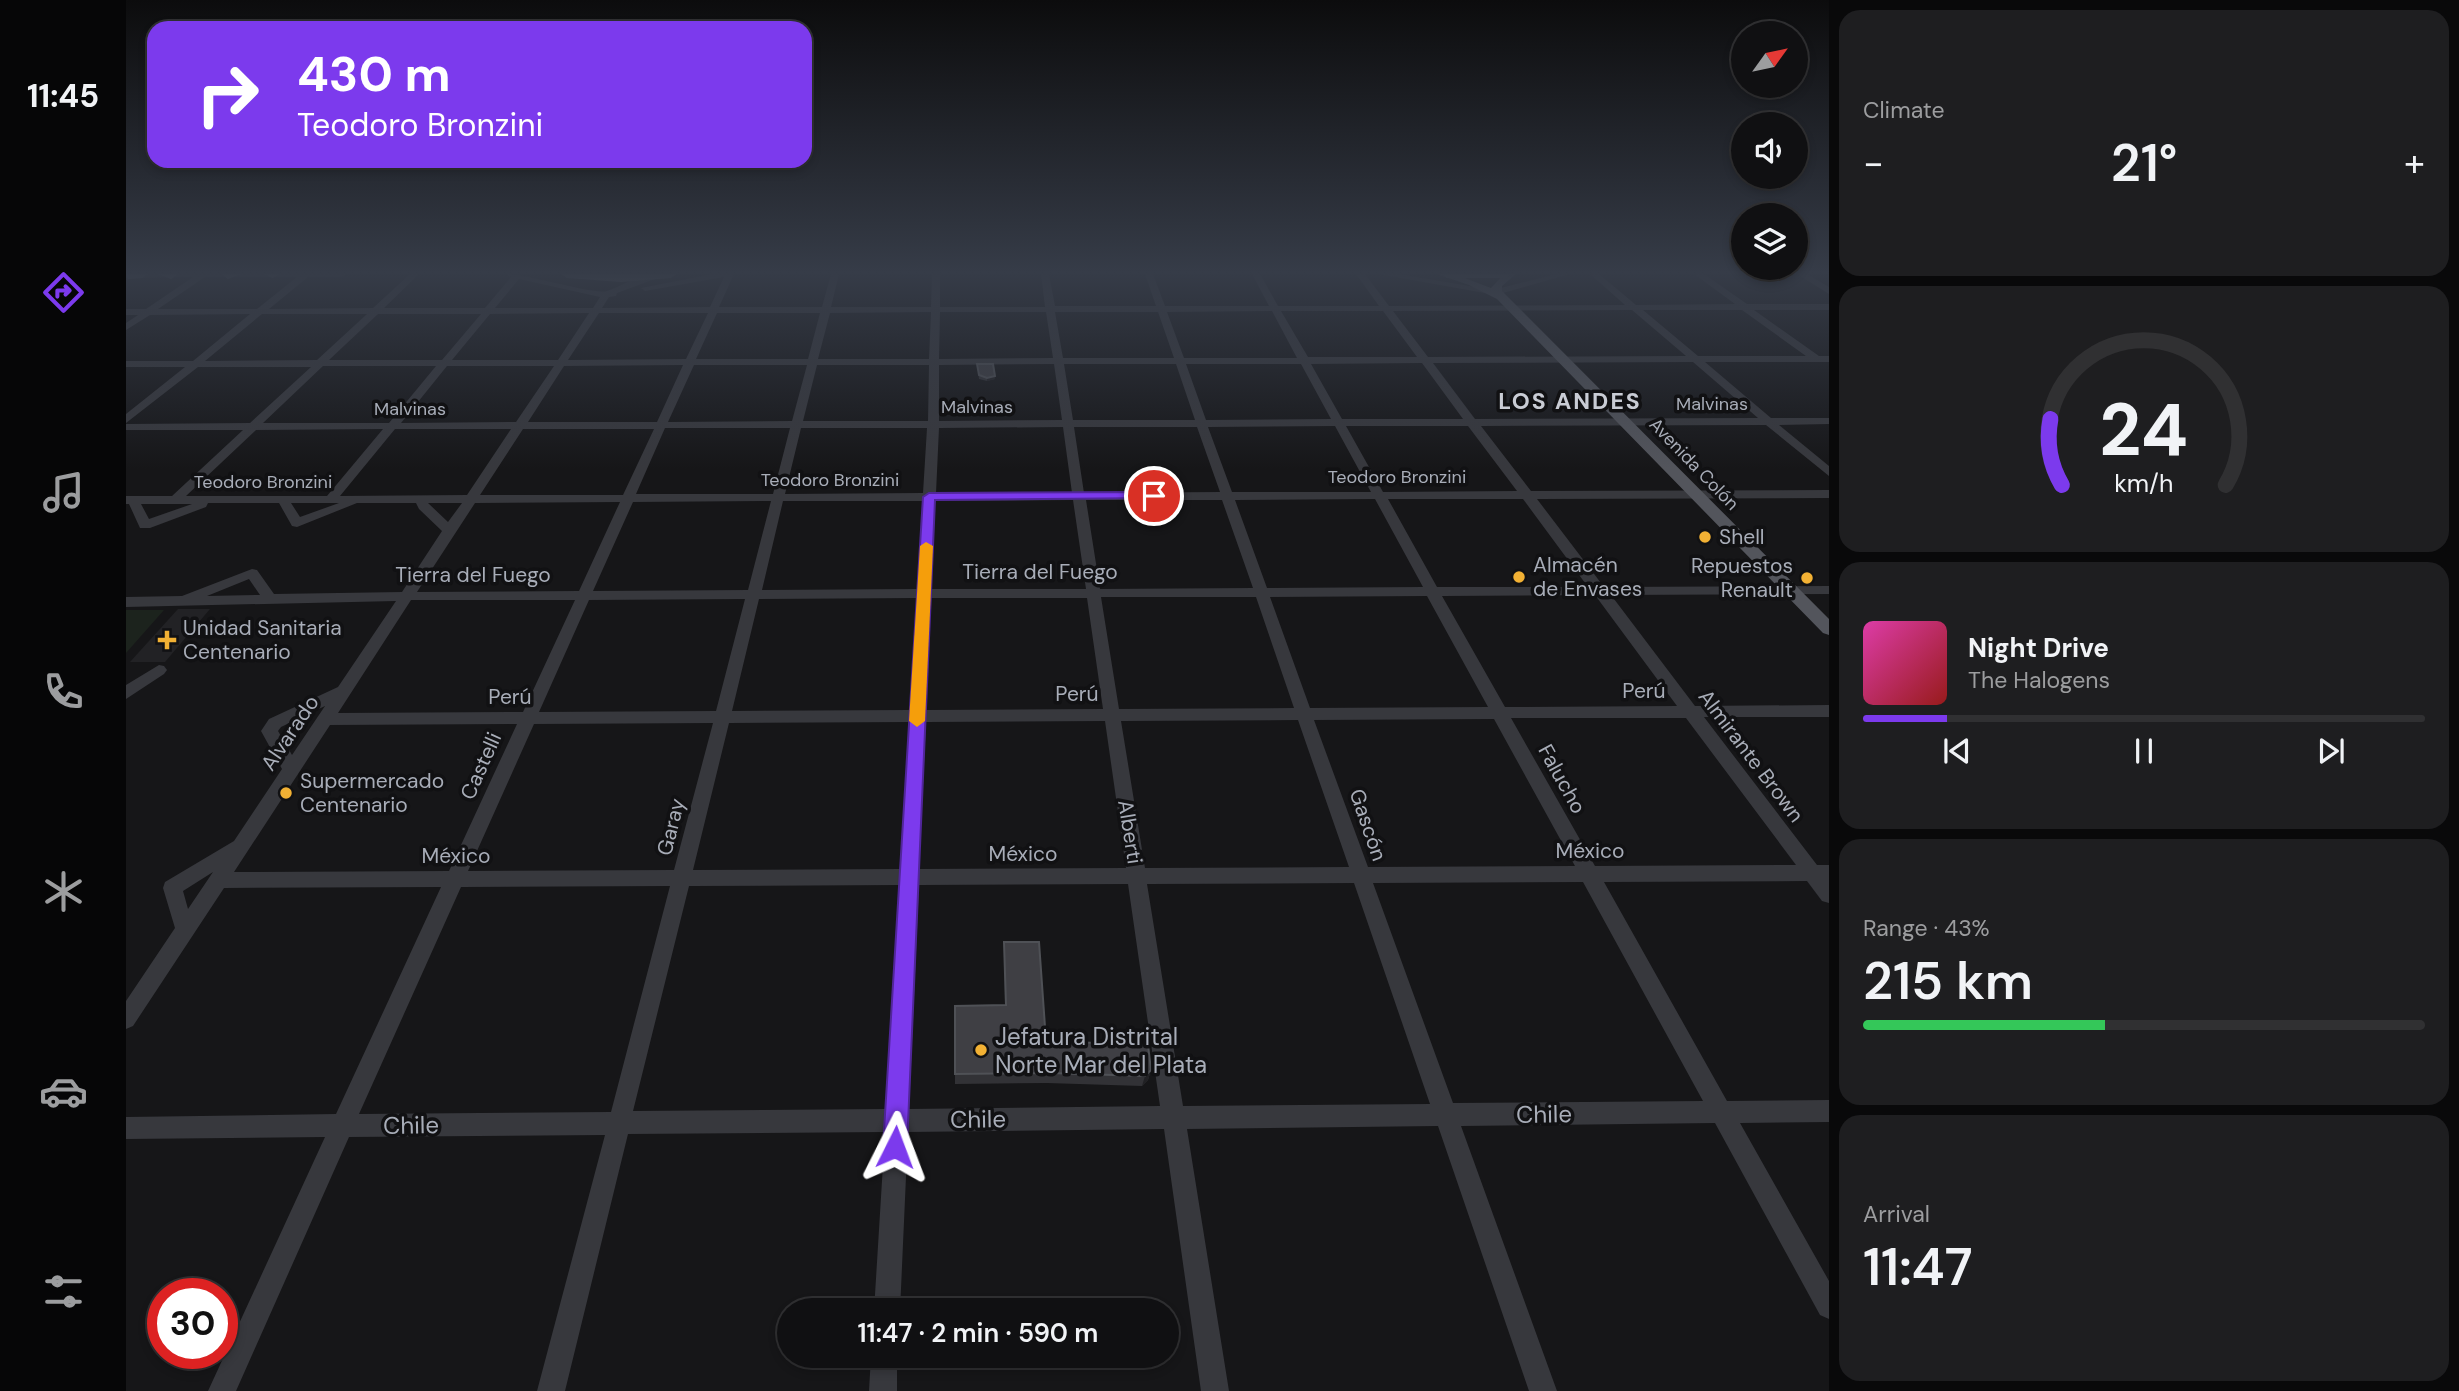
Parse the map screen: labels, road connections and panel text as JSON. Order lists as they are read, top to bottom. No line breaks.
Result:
{"streets":{"main road":["Avenida Colón"],"street":["Malvinas","Teodoro Bronzini","Tierra del Fuego","Perú","Alvarado","Almirante Brown","Castelli","Falucho","Gascón","Garay","Alberti","México","Chile"]},"crossings":[["Malvinas","Avenida Colón"],["Malvinas","Alvarado"],["Malvinas","Almirante Brown"],["Malvinas","Castelli"],["Malvinas","Falucho"],["Malvinas","Gascón"],["Malvinas","Garay"],["Malvinas","Alberti"],["Avenida Colón","Teodoro Bronzini"],["Avenida Colón","Tierra del Fuego"],["Teodoro Bronzini","Alvarado"],["Teodoro Bronzini","Almirante Brown"],["Teodoro Bronzini","Castelli"],["Teodoro Bronzini","Falucho"],["Teodoro Bronzini","Gascón"],["Teodoro Bronzini","Garay"],["Teodoro Bronzini","Alberti"],["Tierra del Fuego","Alvarado"],["Tierra del Fuego","Almirante Brown"],["Tierra del Fuego","Castelli"],["Tierra del Fuego","Falucho"],["Tierra del Fuego","Gascón"],["Tierra del Fuego","Garay"],["Tierra del Fuego","Alberti"],["Perú","Alvarado"],["Perú","Almirante Brown"],["Perú","Castelli"],["Perú","Falucho"],["Perú","Gascón"],["Perú","Garay"],["Perú","Alberti"],["Alvarado","México"],["Almirante Brown","México"],["Castelli","México"],["Castelli","Chile"],["Falucho","México"],["Falucho","Chile"],["Gascón","México"],["Gascón","Chile"],["Garay","México"],["Garay","Chile"],["Alberti","México"],["Alberti","Chile"]],"districts":["LOS ANDES"],"places":{"other":["Shell","Almacén de Envases","Repuestos Renault","Supermercado Centenario","Jefatura Distrital Norte Mar del Plata"],"health":["Unidad Sanitaria Centenario"]},"north":"top right","page":{"tabs":"11:45","tile":["Climate",["Range · 43%","215 km"],["Arrival","11:47"]],"turn":["430 m","Teodoro Bronzini"],"heat":["−","21°","+"],"song":["Night Drive","The Halogens"],"limit":"30","trip":"11:47 · 2 min · 590 m","gauge":["24","km/h"]}}
